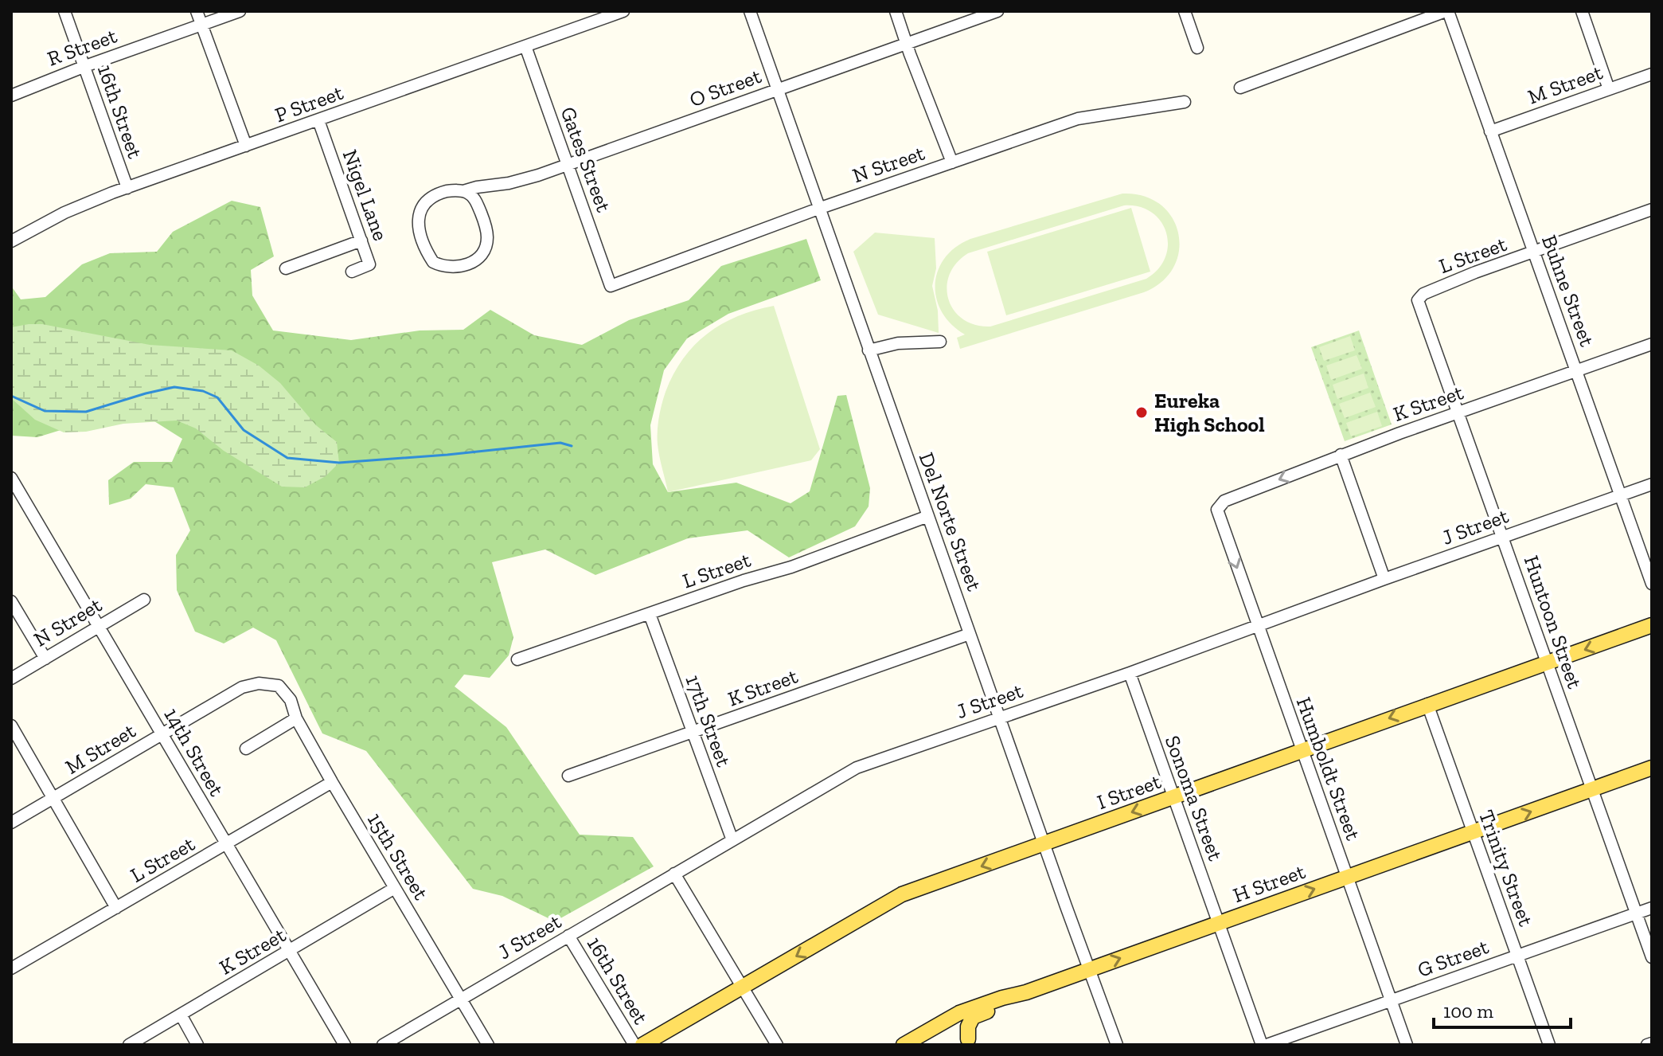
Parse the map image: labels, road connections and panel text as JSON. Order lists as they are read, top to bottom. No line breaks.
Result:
{"streets":{"main road":["I Street","H Street"],"street":["R Street","M Street","O Street","P Street","16th Street","Gates Street","N Street","Nigel Lane","L Street","Buhne Street","K Street","Del Norte Street","J Street","Huntoon Street","17th Street","14th Street","Humboldt Street","Sonoma Street","15th Street","Trinity Street","G Street"]},"crossings":[["R Street","16th Street"],["M Street","Buhne Street"],["M Street","14th Street"],["M Street","15th Street"],["O Street","Gates Street"],["O Street","Del Norte Street"],["P Street","16th Street"],["P Street","Gates Street"],["P Street","Nigel Lane"],["16th Street","J Street"],["Gates Street","N Street"],["N Street","Del Norte Street"],["N Street","14th Street"],["L Street","Buhne Street"],["L Street","Del Norte Street"],["L Street","Huntoon Street"],["L Street","17th Street"],["L Street","14th Street"],["L Street","15th Street"],["Buhne Street","K Street"],["Buhne Street","J Street"],["K Street","Del Norte Street"],["K Street","Huntoon Street"],["K Street","17th Street"],["K Street","14th Street"],["K Street","Humboldt Street"],["K Street","15th Street"],["Del Norte Street","J Street"],["Del Norte Street","I Street"],["Del Norte Street","H Street"],["J Street","Huntoon Street"],["J Street","17th Street"],["J Street","Humboldt Street"],["J Street","Sonoma Street"],["J Street","15th Street"],["Huntoon Street","I Street"],["Huntoon Street","H Street"],["Huntoon Street","G Street"],["Humboldt Street","I Street"],["Humboldt Street","H Street"],["Humboldt Street","G Street"],["I Street","Sonoma Street"],["I Street","Trinity Street"],["Sonoma Street","H Street"],["Trinity Street","H Street"],["Trinity Street","G Street"]],"one_way":["I Street","H Street"],"places":["Eureka High School"],"scale_bar":"100 m"}
